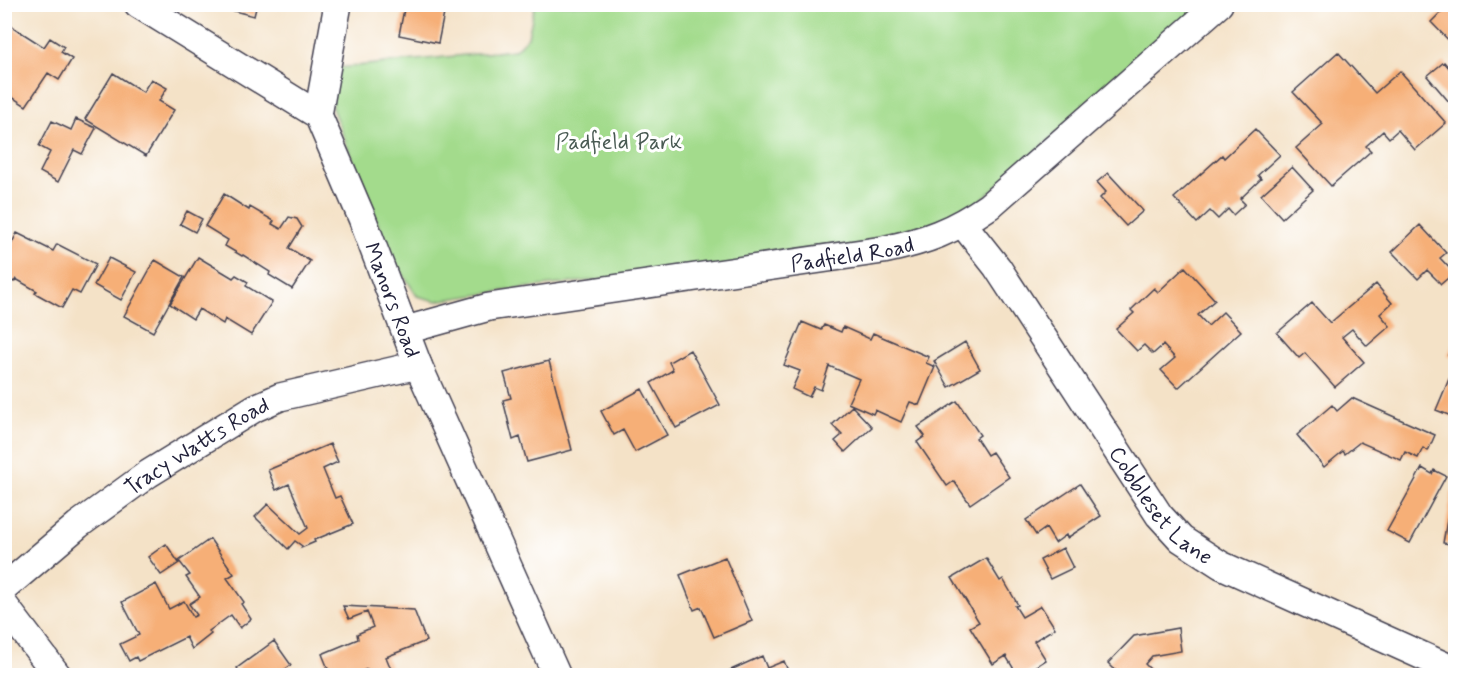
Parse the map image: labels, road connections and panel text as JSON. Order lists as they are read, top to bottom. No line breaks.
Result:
{"streets":{"street":["Padfield Road","Manors Road","Tracy Watts Road","Cobbleset Lane"]},"crossings":[["Padfield Road","Manors Road"],["Padfield Road","Cobbleset Lane"],["Manors Road","Tracy Watts Road"]],"parks":["Padfield Park"]}
